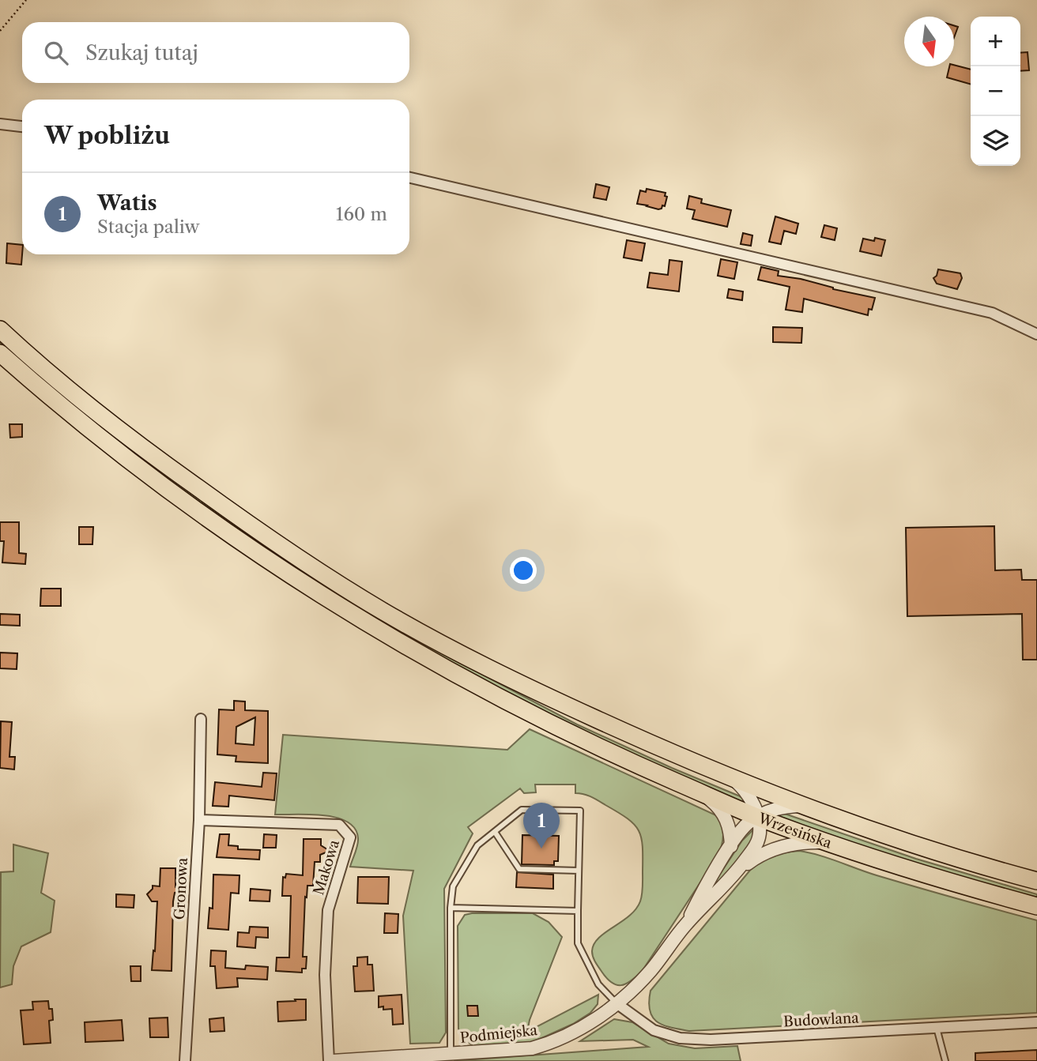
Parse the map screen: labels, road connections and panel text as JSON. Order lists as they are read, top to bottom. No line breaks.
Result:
{"streets":{"main road":["Wrzesińska"],"street":["Makowa","Gronowa","Budowlana","Podmiejska"]},"crossings":[["Wrzesińska","Podmiejska"],["Makowa","Gronowa"],["Makowa","Podmiejska"],["Budowlana","Podmiejska"]],"north":"bottom","page":{"map_buttons":["+","−"],"search":"Szukaj tutaj","heading":"W pobliżu","list":[{"mark":"1","name":"Watis","note":"Stacja paliw","value":"160 m"}],"pins":"1"}}
